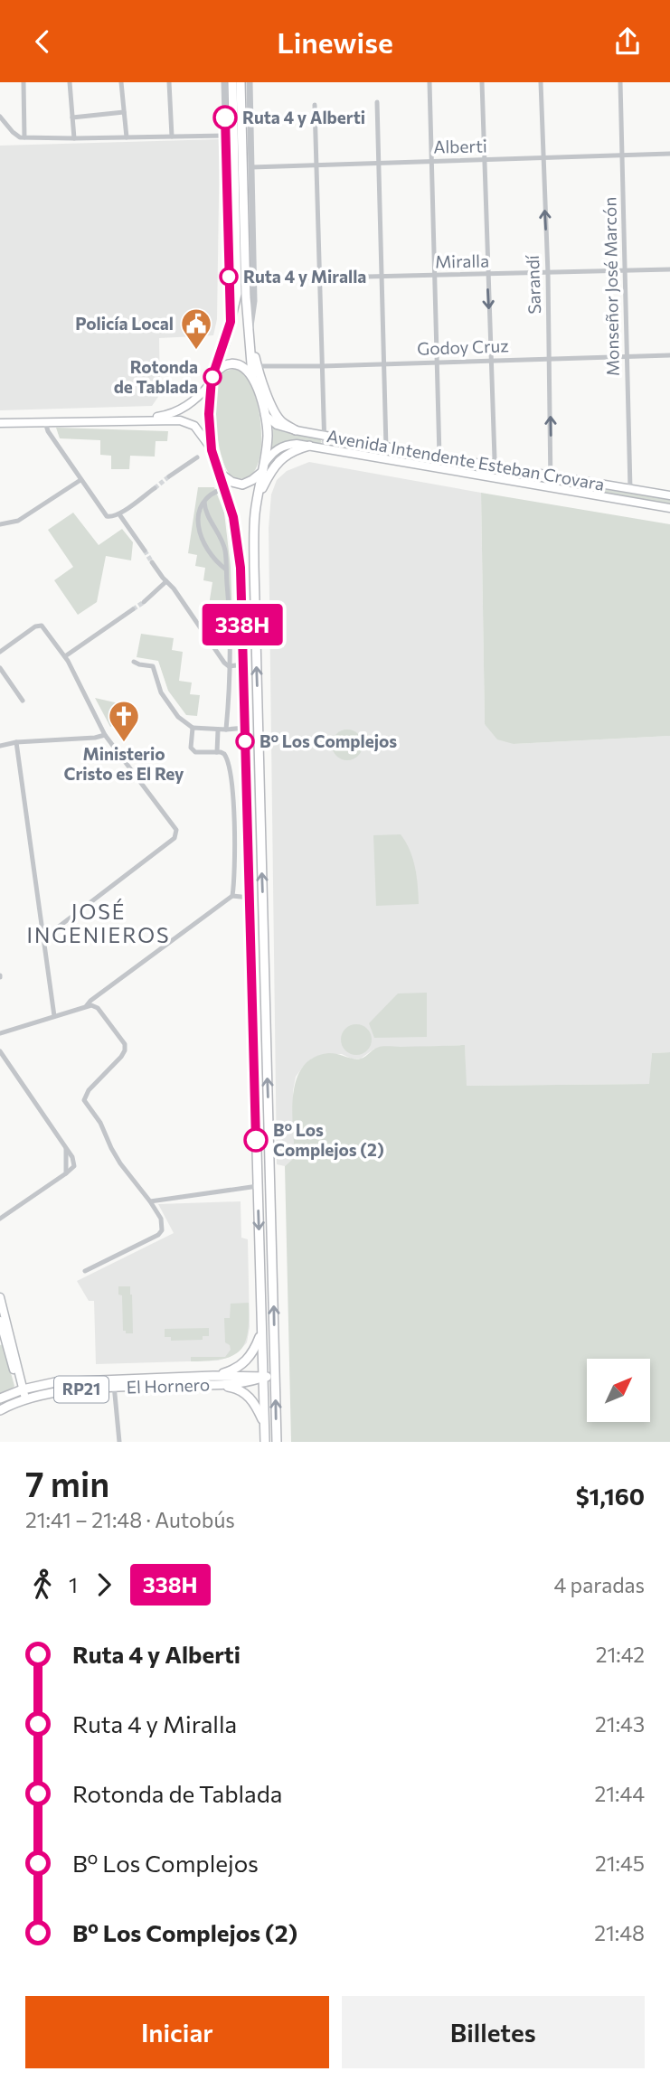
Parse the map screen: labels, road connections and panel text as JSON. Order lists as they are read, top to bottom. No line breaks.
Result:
{"streets":{"main road":["Avenida Intendente Esteban Crovara","El Hornero","RP21"],"street":["Alberti","Miralla","Sarandí","Monseñor José Marcón","Godoy Cruz"]},"crossings":[["Alberti","Sarandí"],["Alberti","Monseñor José Marcón"],["Miralla","Sarandí"],["Miralla","Monseñor José Marcón"],["Sarandí","Godoy Cruz"],["Sarandí","Avenida Intendente Esteban Crovara"],["Monseñor José Marcón","Godoy Cruz"],["Monseñor José Marcón","Avenida Intendente Esteban Crovara"]],"one_way":["Sarandí"],"districts":["JOSÉ INGENIEROS"],"places":{"other":["Ruta 4 y Alberti","Ruta 4 y Miralla","Rotonda de Tablada","Bº Los Complejos","Bº Los Complejos (2)"],"public building":["Policía Local"],"church":["Ministerio Cristo es El Rey"]},"lines":["bus line 338H"],"north":"top right","page":{"header":"Linewise","on_map":"338H","heading":["7 min","21:41 – 21:48 · Autobús","$1,160"],"legs":["1","338H","4 paradas"],"list":[{"name":"Ruta 4 y Alberti","value":"21:42"},{"name":"Ruta 4 y Miralla","value":"21:43"},{"name":"Rotonda de Tablada","value":"21:44"},{"name":"Bº Los Complejos","value":"21:45"},{"name":"Bº Los Complejos (2)","value":"21:48"}],"buttons":["Iniciar","Billetes"]}}
